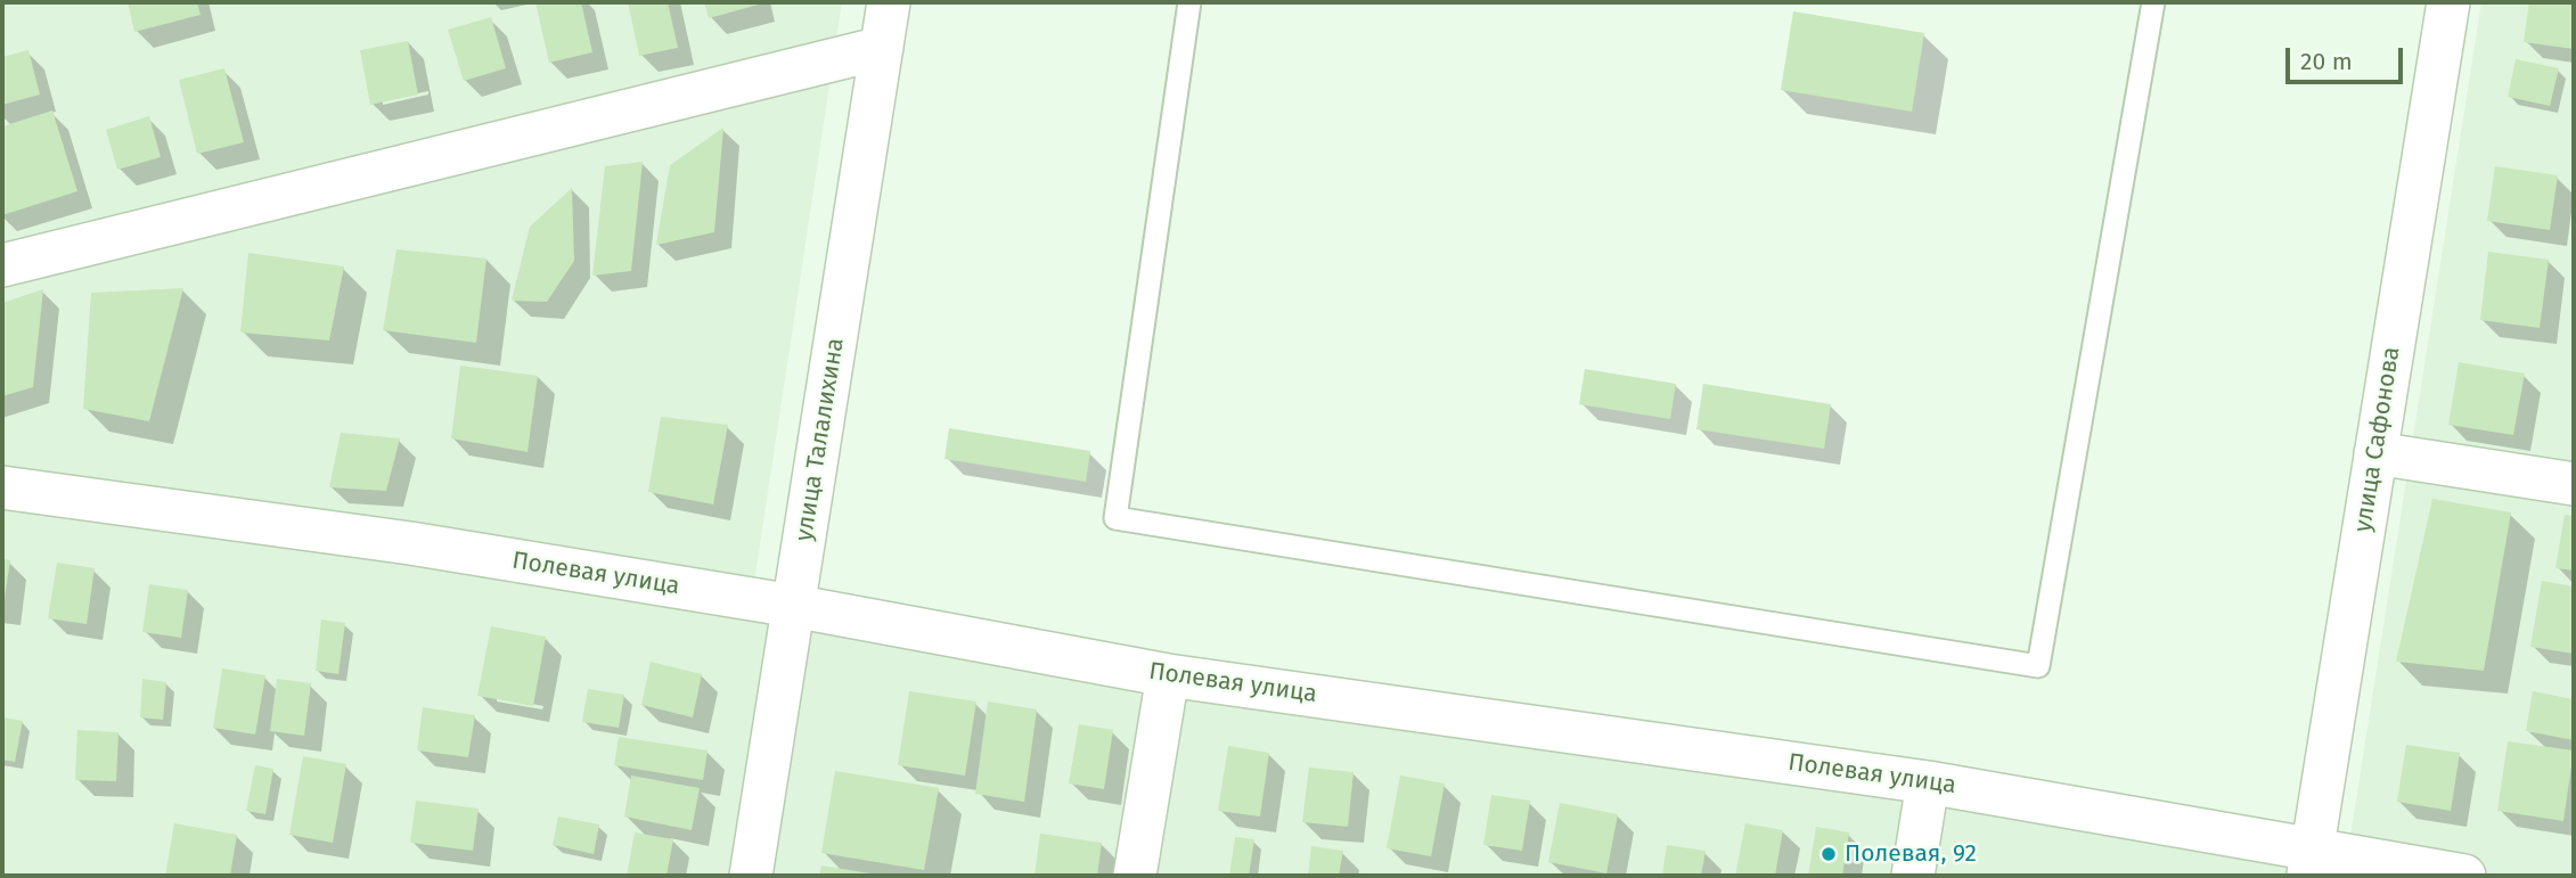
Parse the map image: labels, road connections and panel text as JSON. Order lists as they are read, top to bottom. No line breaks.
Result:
{"streets":{"street":["улица Талалихина","улица Сафонова","Полевая улица"]},"crossings":[["улица Талалихина","Полевая улица"],["улица Сафонова","Полевая улица"]],"places":["Полевая, 92"],"scale_bar":"20 m"}
